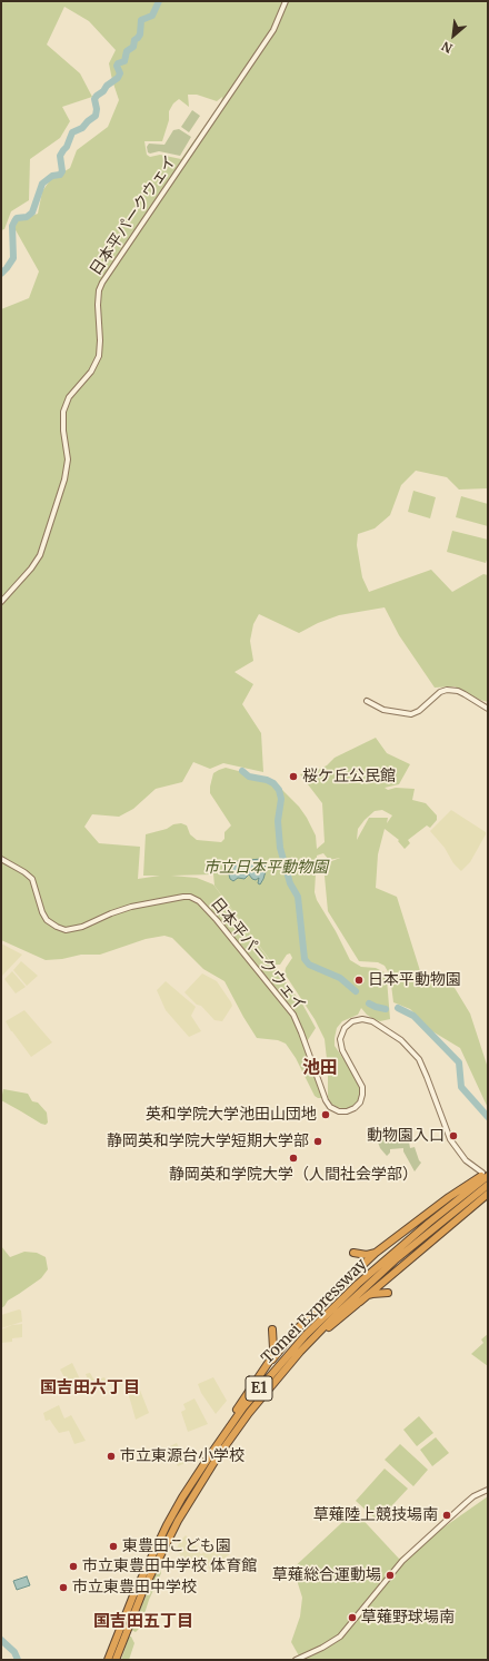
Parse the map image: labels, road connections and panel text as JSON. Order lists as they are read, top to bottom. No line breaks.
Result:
{"streets":{"highway":["Tomei Expressway","E1"],"street":["日本平パークウェイ"]},"crossings":[["日本平パークウェイ","Tomei Expressway"]],"districts":["池田","国吉田六丁目","国吉田五丁目"],"parks":["市立日本平動物園"],"places":["桜ケ丘公民館","日本平動物園","英和学院大学池田山団地","動物園入口","静岡英和学院大学短期大学部","静岡英和学院大学（人間社会学部）","市立東源台小学校","草薙陸上競技場南","東豊田こども園","市立東豊田中学校 体育館","草薙総合運動場","市立東豊田中学校","草薙野球場南"],"north":"bottom left"}
